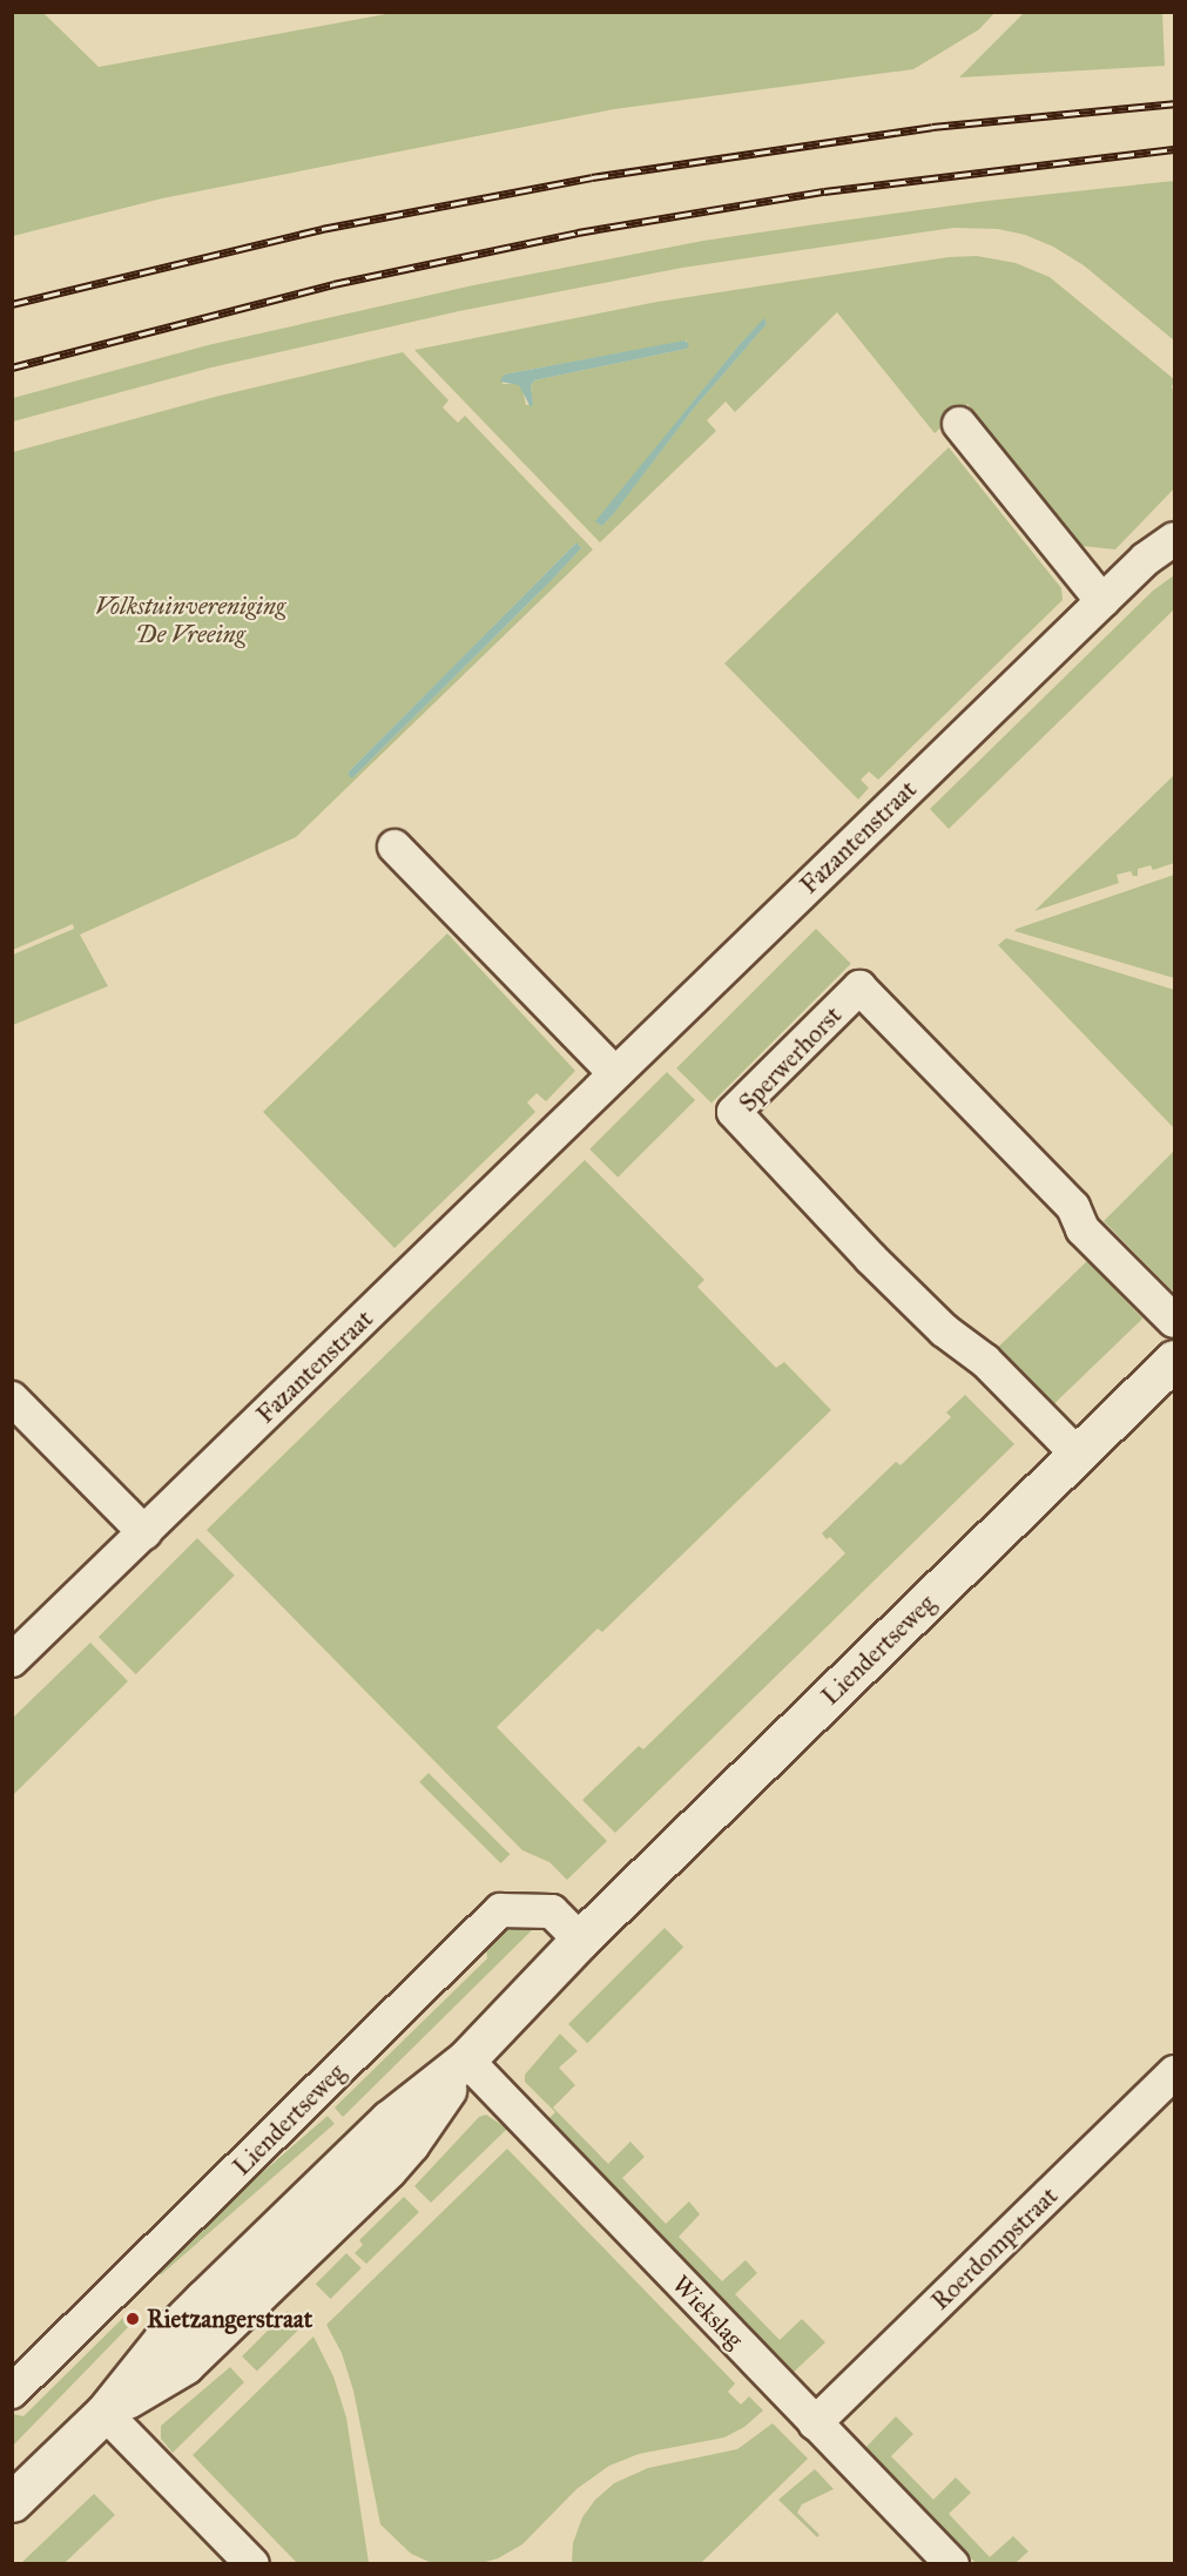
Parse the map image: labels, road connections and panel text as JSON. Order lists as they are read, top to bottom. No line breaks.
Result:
{"streets":{"street":["Fazantenstraat","Sperwerhorst","Liendertseweg","Roerdompstraat","Wiekslag"]},"crossings":[["Sperwerhorst","Liendertseweg"],["Liendertseweg","Wiekslag"],["Roerdompstraat","Wiekslag"]],"parks":["Volkstuinvereniging De Vreeing"],"places":["Rietzangerstraat"]}
